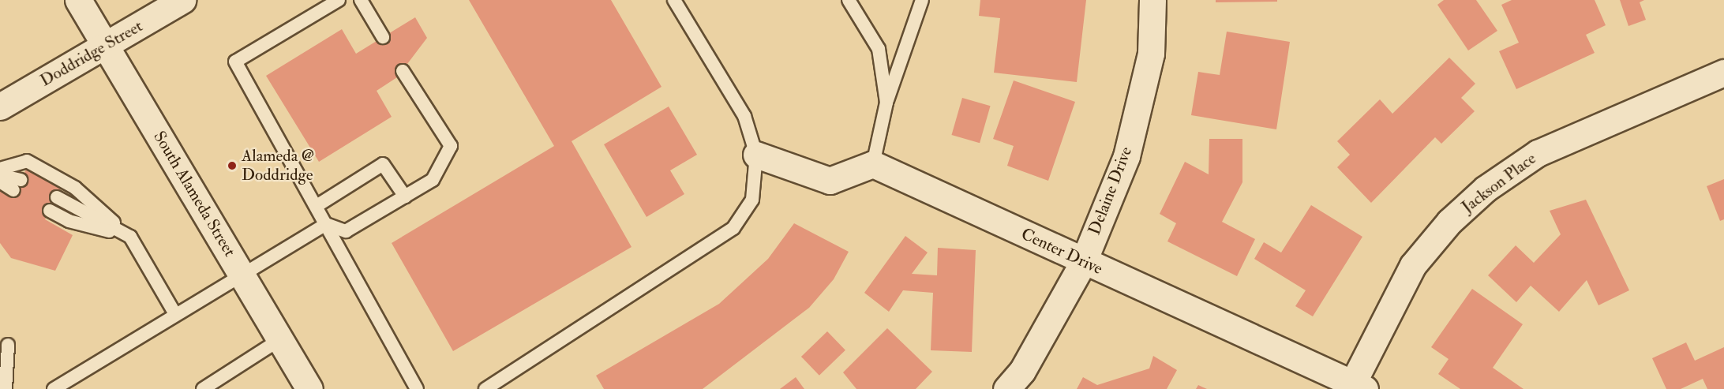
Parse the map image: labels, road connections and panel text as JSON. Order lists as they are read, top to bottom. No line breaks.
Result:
{"streets":{"street":["Doddridge Street","Jackson Place","Delaine Drive","South Alameda Street","Center Drive"]},"crossings":[["Doddridge Street","South Alameda Street"],["Jackson Place","Center Drive"],["Delaine Drive","Center Drive"]],"places":["Alameda @ Doddridge"]}
